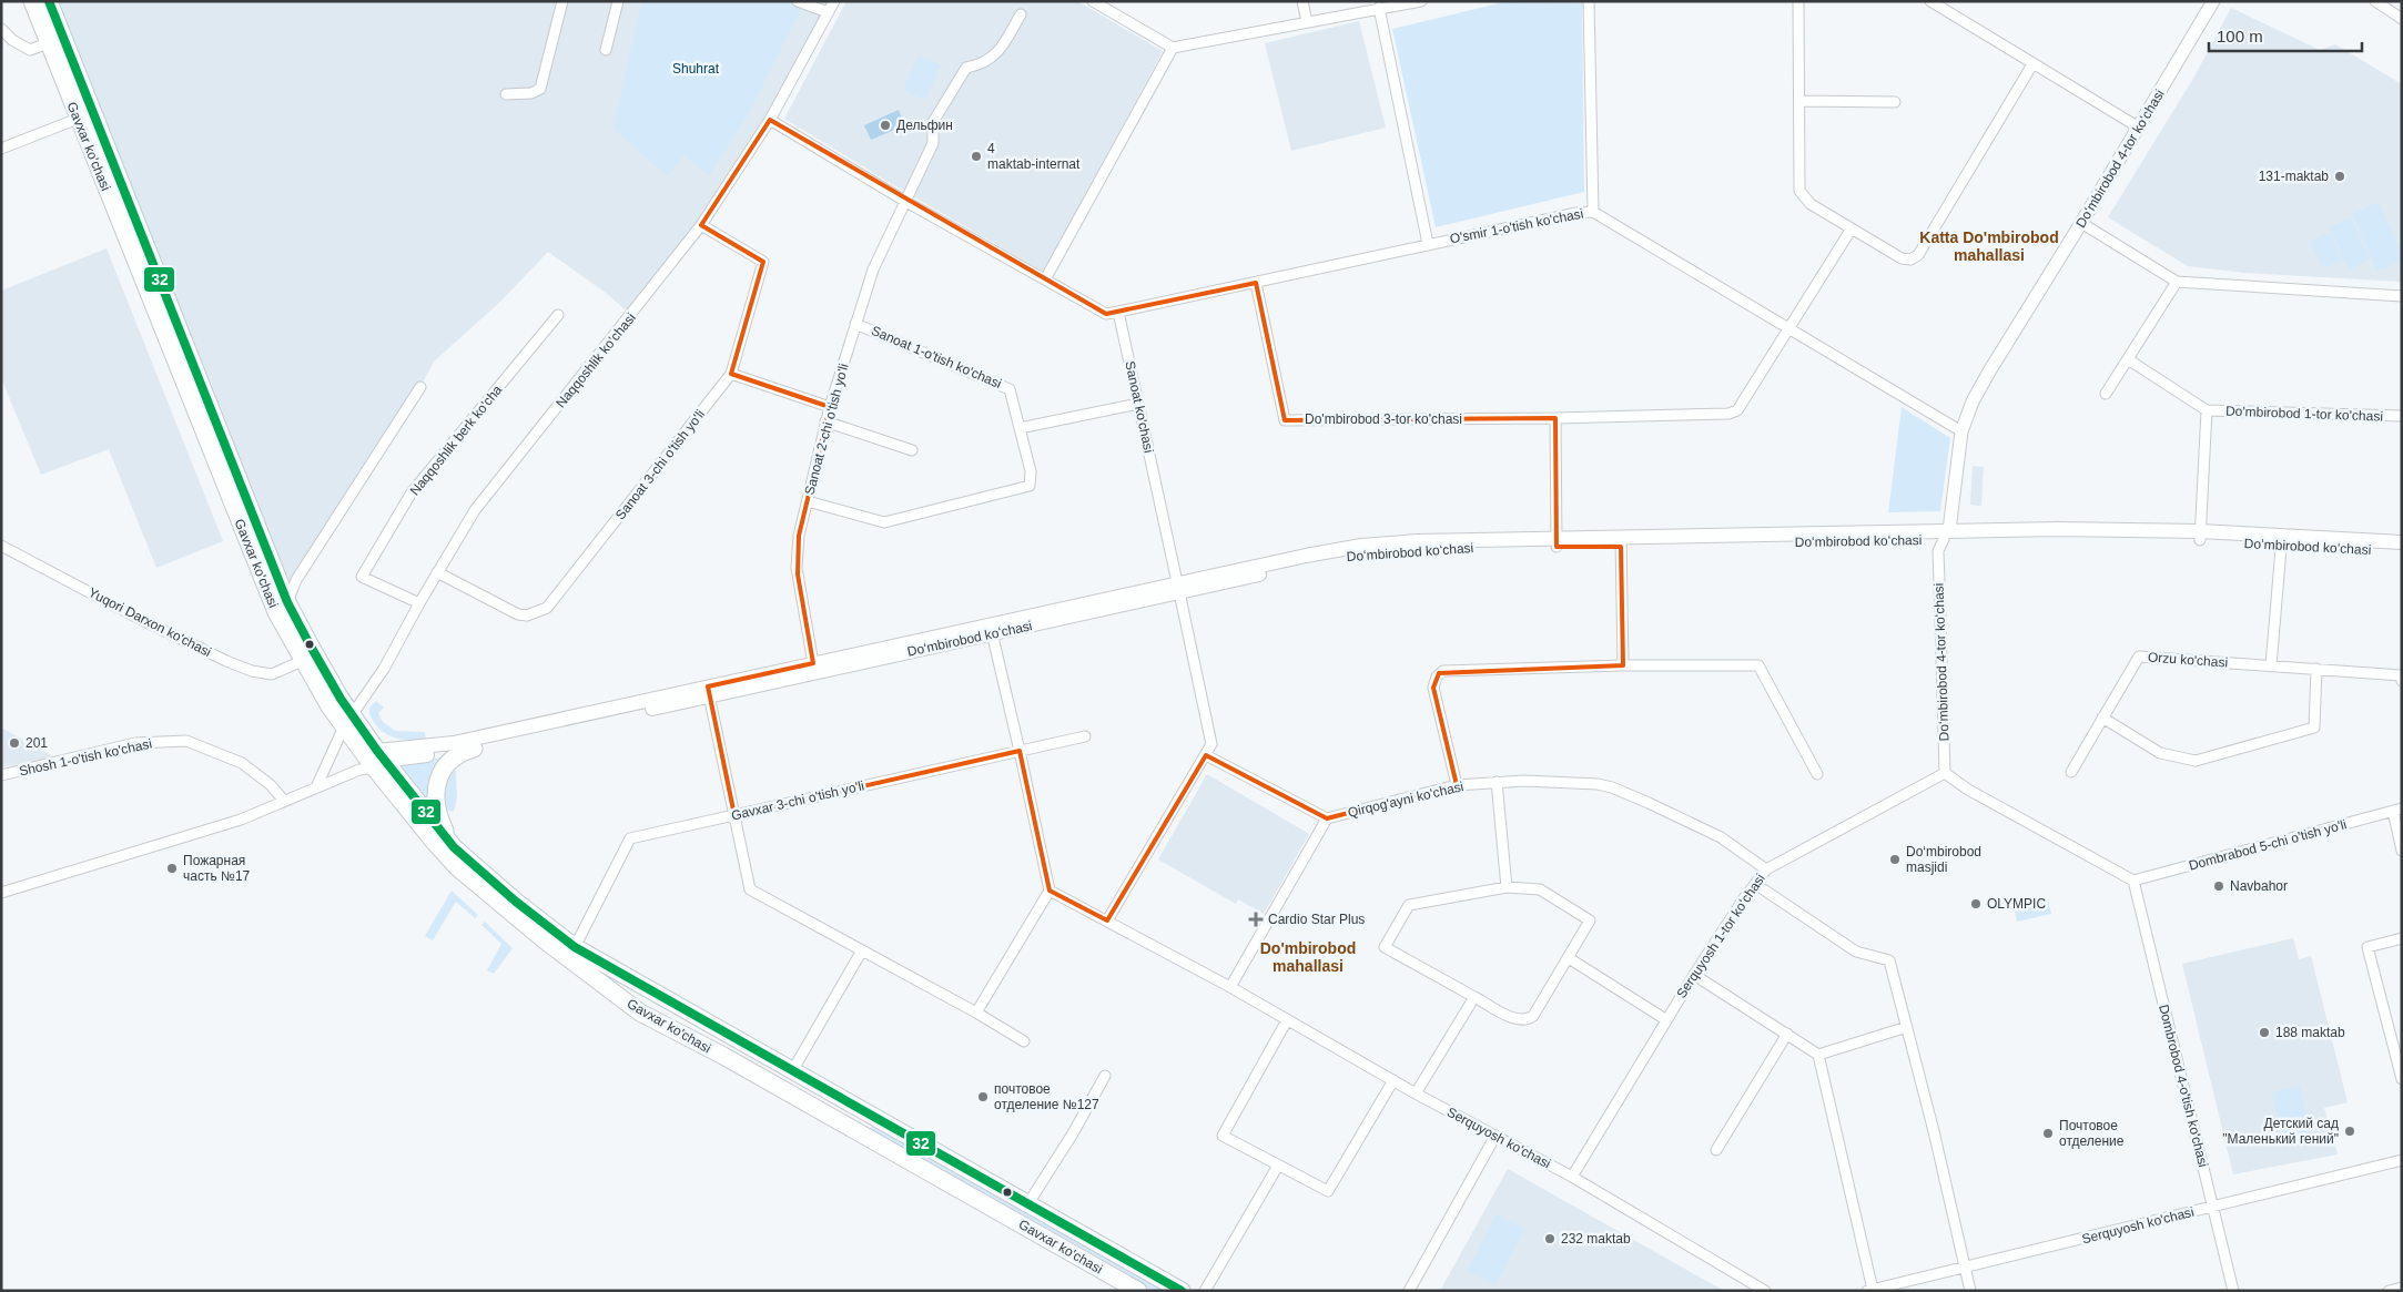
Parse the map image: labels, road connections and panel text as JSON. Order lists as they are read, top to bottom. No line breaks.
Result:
{"streets":{"main road":["Gavxar ko'chasi","Doʻmbirobod koʻchasi"],"street":["Doʻmbirobod 4-tor koʻchasi","O'smir 1-o'tish ko'chasi","Sanoat 1-o'tish ko'chasi","Naqqoshlik ko'chasi","Sanoat ko'chasi","Do'mbirobod 1-tor ko'chasi","Do'mbirobod 3-tor ko'chasi","Sanoat 2-chi o'tish yo'li","Naqqoshlik berk ko'cha","Sanoat 3-chi o'tish yo'li","Yuqori Darxon ko'chasi","Orzu ko'chasi","Shosh 1-o'tish ko'chasi","Qirqog'ayni ko'chasi","Gavxar 3-chi o'tish yo'li","Dombrabod 5-chi o'tish yo'li","Serquyosh 1-tor koʻchasi","Dombrobod 4-o'tish ko'chasi","Serquyosh ko'chasi"]},"crossings":[["Gavxar ko'chasi","Naqqoshlik ko'chasi"],["Gavxar ko'chasi","Doʻmbirobod koʻchasi"],["Gavxar ko'chasi","Yuqori Darxon ko'chasi"],["Gavxar ko'chasi","Gavxar 3-chi o'tish yo'li"],["Doʻmbirobod 4-tor koʻchasi","O'smir 1-o'tish ko'chasi"],["Doʻmbirobod 4-tor koʻchasi","Doʻmbirobod koʻchasi"],["Doʻmbirobod 4-tor koʻchasi","Serquyosh 1-tor koʻchasi"],["O'smir 1-o'tish ko'chasi","Sanoat ko'chasi"],["O'smir 1-o'tish ko'chasi","Do'mbirobod 3-tor ko'chasi"],["Sanoat 1-o'tish ko'chasi","Sanoat 2-chi o'tish yo'li"],["Naqqoshlik ko'chasi","Naqqoshlik berk ko'cha"],["Naqqoshlik ko'chasi","Sanoat 3-chi o'tish yo'li"],["Sanoat ko'chasi","Doʻmbirobod koʻchasi"],["Do'mbirobod 1-tor ko'chasi","Doʻmbirobod koʻchasi"],["Sanoat 2-chi o'tish yo'li","Doʻmbirobod koʻchasi"],["Qirqog'ayni ko'chasi","Serquyosh 1-tor koʻchasi"],["Dombrabod 5-chi o'tish yo'li","Dombrobod 4-o'tish ko'chasi"],["Serquyosh 1-tor koʻchasi","Serquyosh ko'chasi"],["Dombrobod 4-o'tish ko'chasi","Serquyosh ko'chasi"]],"districts":["Katta Do'mbirobod mahallasi","Do'mbirobod mahallasi"],"parks":["Shuhrat"],"places":{"other":["Дельфин","4 maktab-internat","131-maktab","201","Do‘mbirobod masjidi","Пожарная часть №17","Navbahor","OLYMPIC","188 maktab","почтовое отделение №127","Детский сад \"Маленький гений\"","Почтовое отделение","232 maktab"],"health":["Cardio Star Plus"]},"lines":["transit line 32"],"scale_bar":"100 m"}
